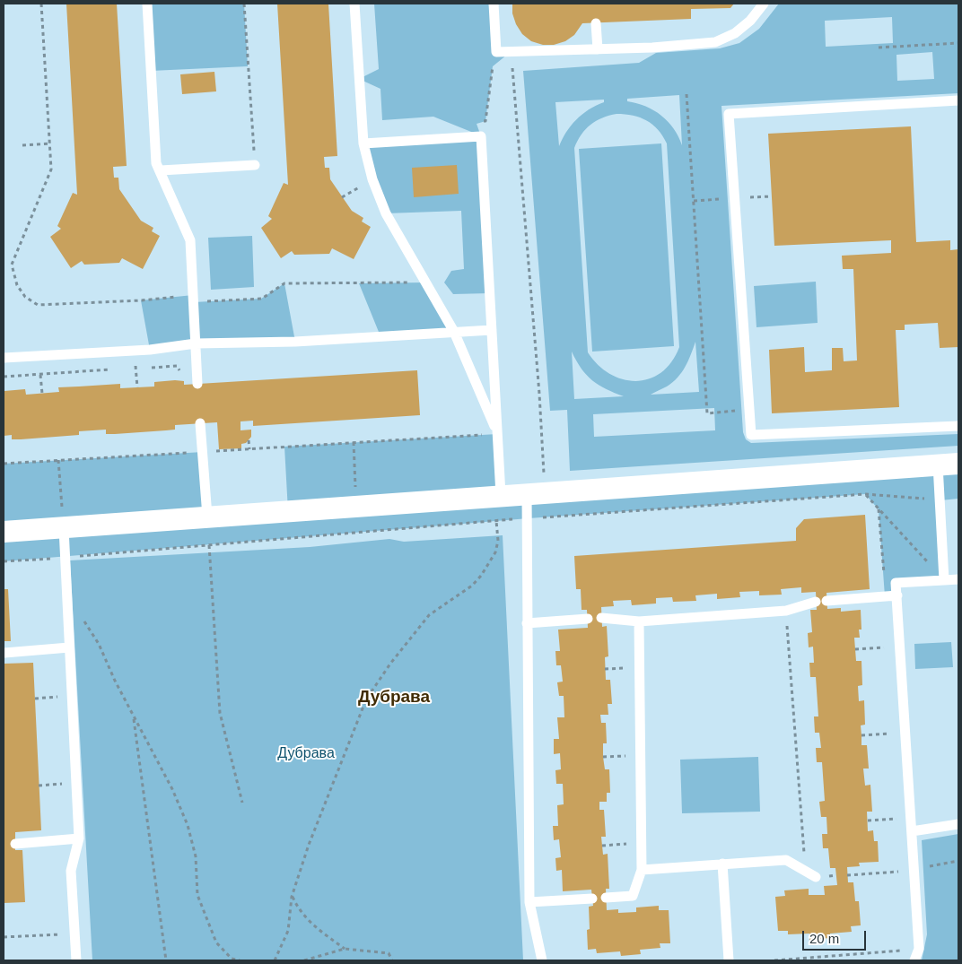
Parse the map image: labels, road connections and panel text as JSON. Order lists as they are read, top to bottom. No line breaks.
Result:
{"districts":["Дубрава"],"parks":["Дубрава"],"scale_bar":"20 m"}
